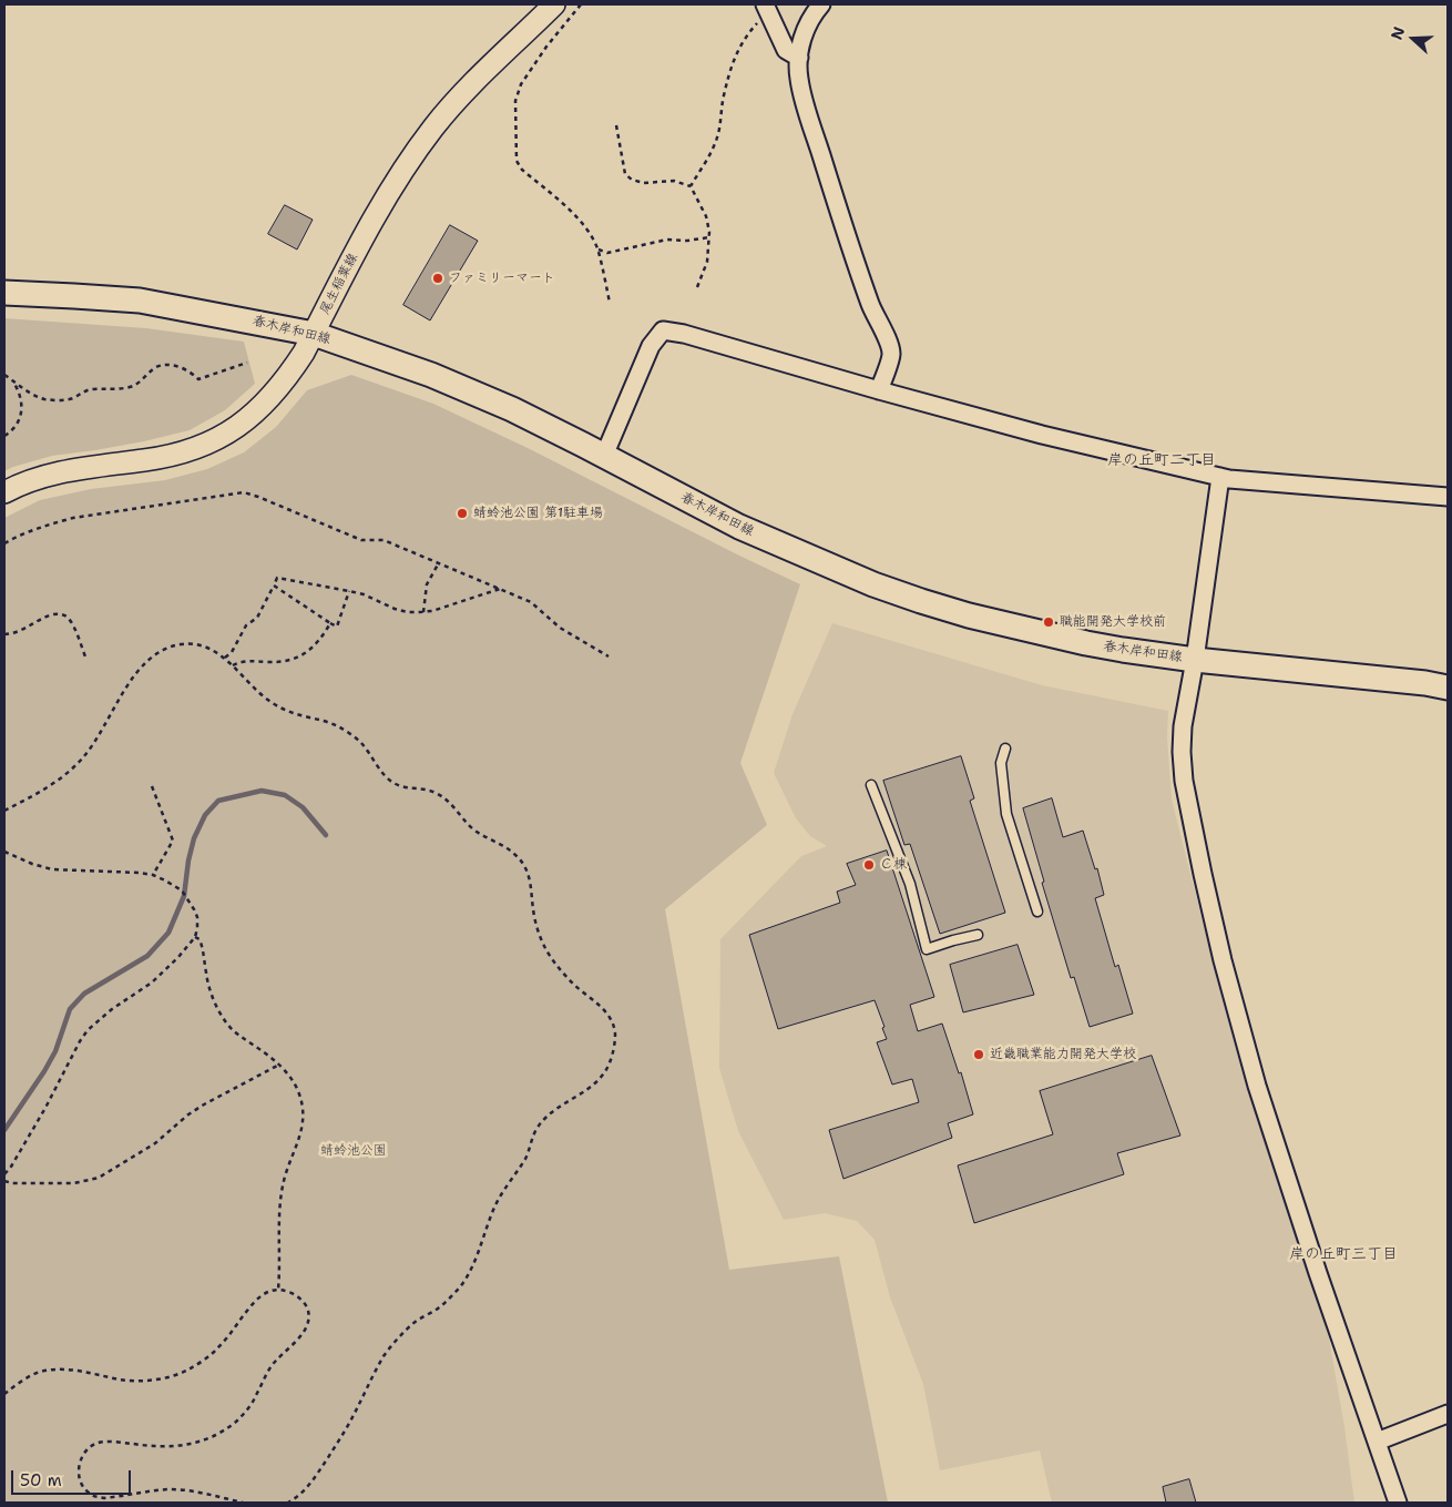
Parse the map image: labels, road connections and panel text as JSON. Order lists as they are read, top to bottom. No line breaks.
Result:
{"streets":{"main road":["春木岸和田線"],"street":["尾生稲葉線"]},"crossings":[["尾生稲葉線","春木岸和田線"]],"districts":["岸の丘町二丁目","岸の丘町三丁目"],"parks":["蜻蛉池公園"],"places":["ファミリーマート","蜻蛉池公園 第1駐車場","職能開発大学校前","Ｃ棟","近畿職業能力開発大学校"],"scale_bar":"50 m","north":"left"}
